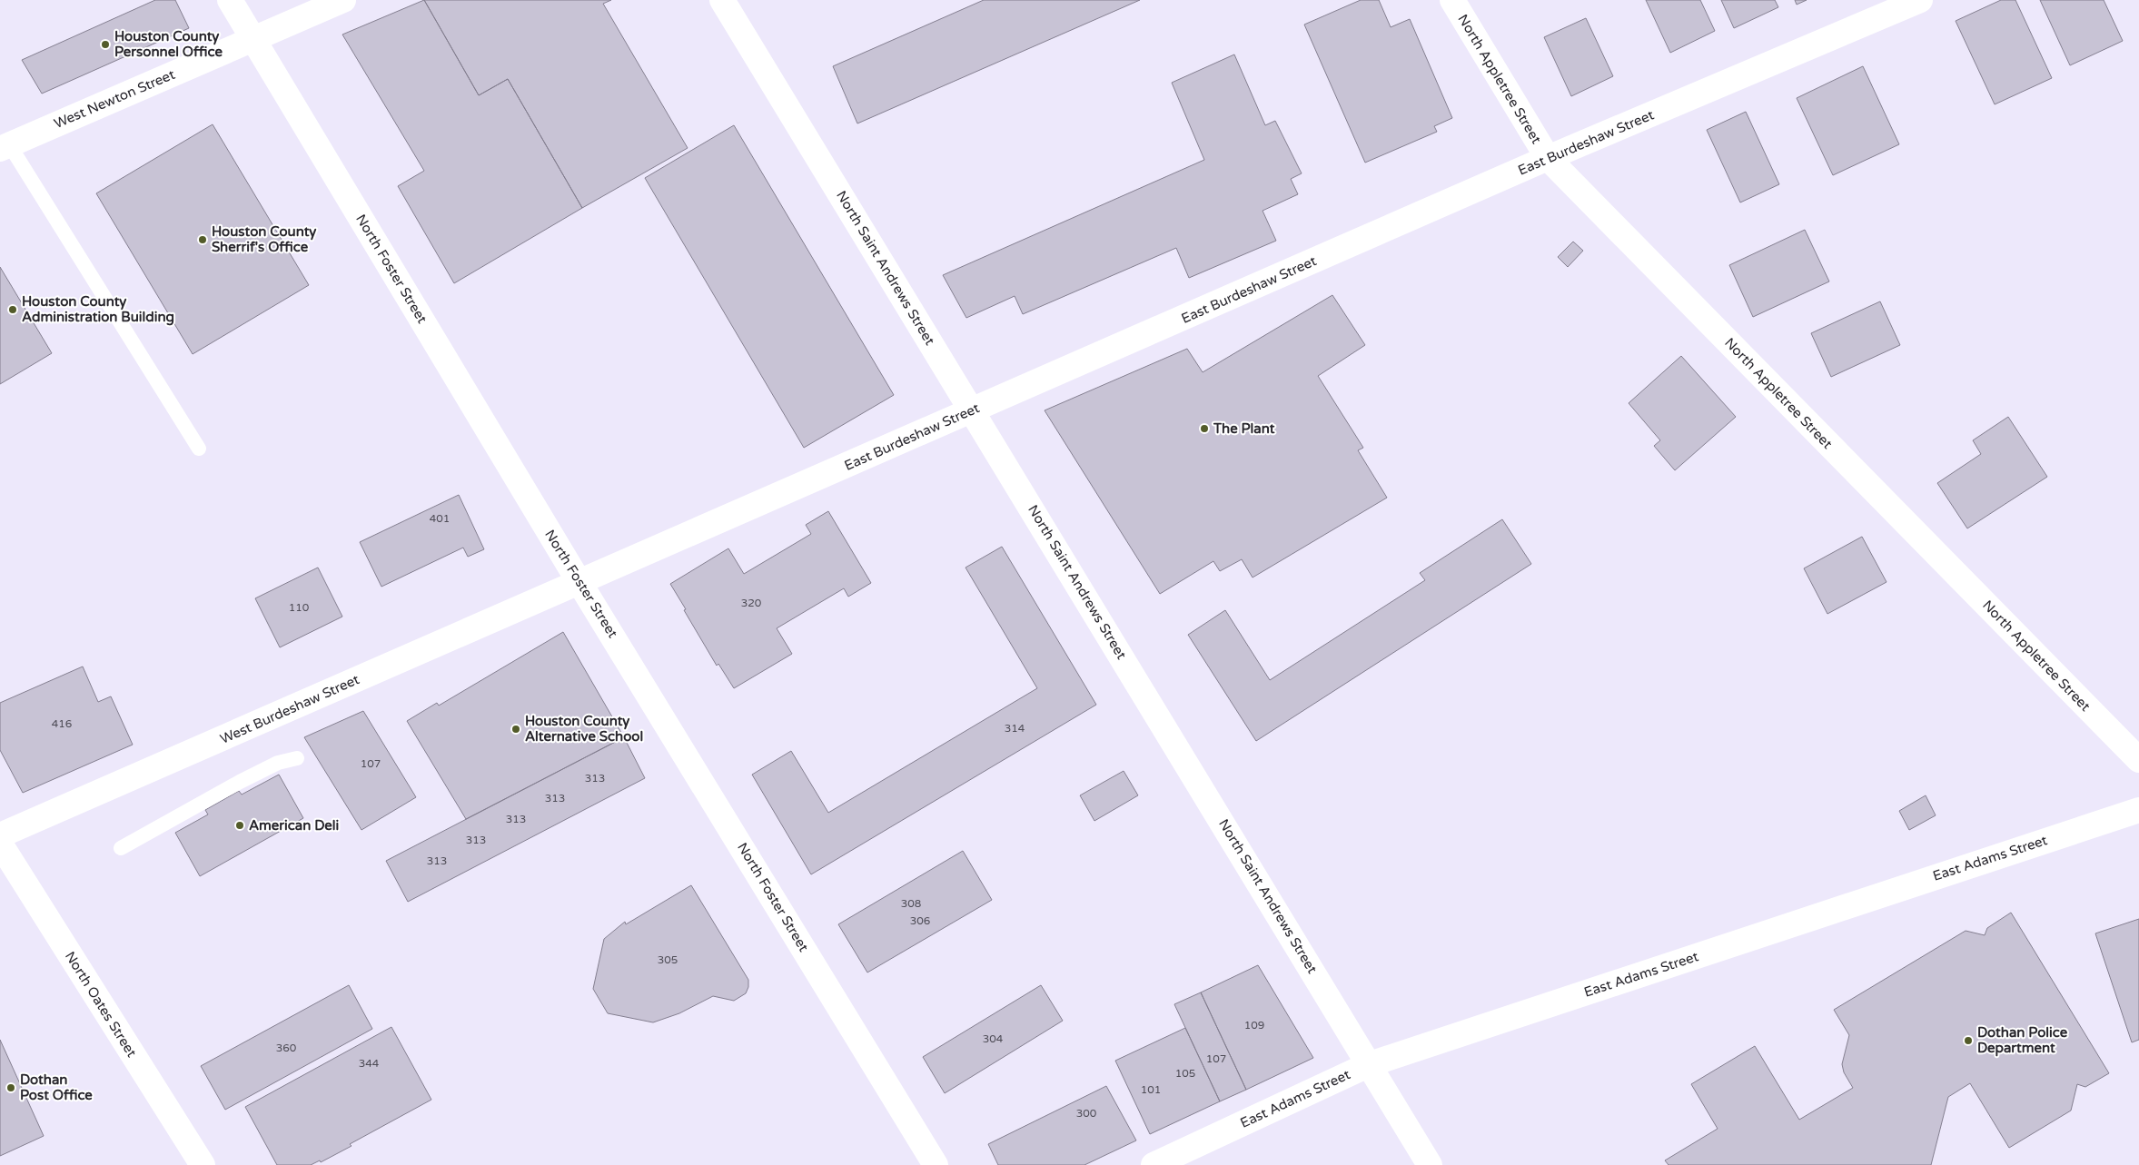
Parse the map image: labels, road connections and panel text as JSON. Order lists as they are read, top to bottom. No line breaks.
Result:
{"streets":{"street":["North Appletree Street","West Newton Street","East Burdeshaw Street","North Saint Andrews Street","North Foster Street","West Burdeshaw Street","East Adams Street","North Oates Street"]},"crossings":[["North Appletree Street","East Burdeshaw Street"],["West Newton Street","North Foster Street"],["East Burdeshaw Street","North Saint Andrews Street"],["East Burdeshaw Street","North Foster Street"],["East Burdeshaw Street","West Burdeshaw Street"],["North Saint Andrews Street","East Adams Street"],["North Foster Street","West Burdeshaw Street"]],"places":["Houston County Personnel Office","Houston County Sherrif's Office","Houston County Administration Building","The Plant","Houston County Alternative School","American Deli","Dothan Police Department","Dothan Post Office"],"house_numbers":["401","320","110","416","314","107","313","313","313","313","313","308","306","305","109","304","360","107","344","105","101","300"]}
